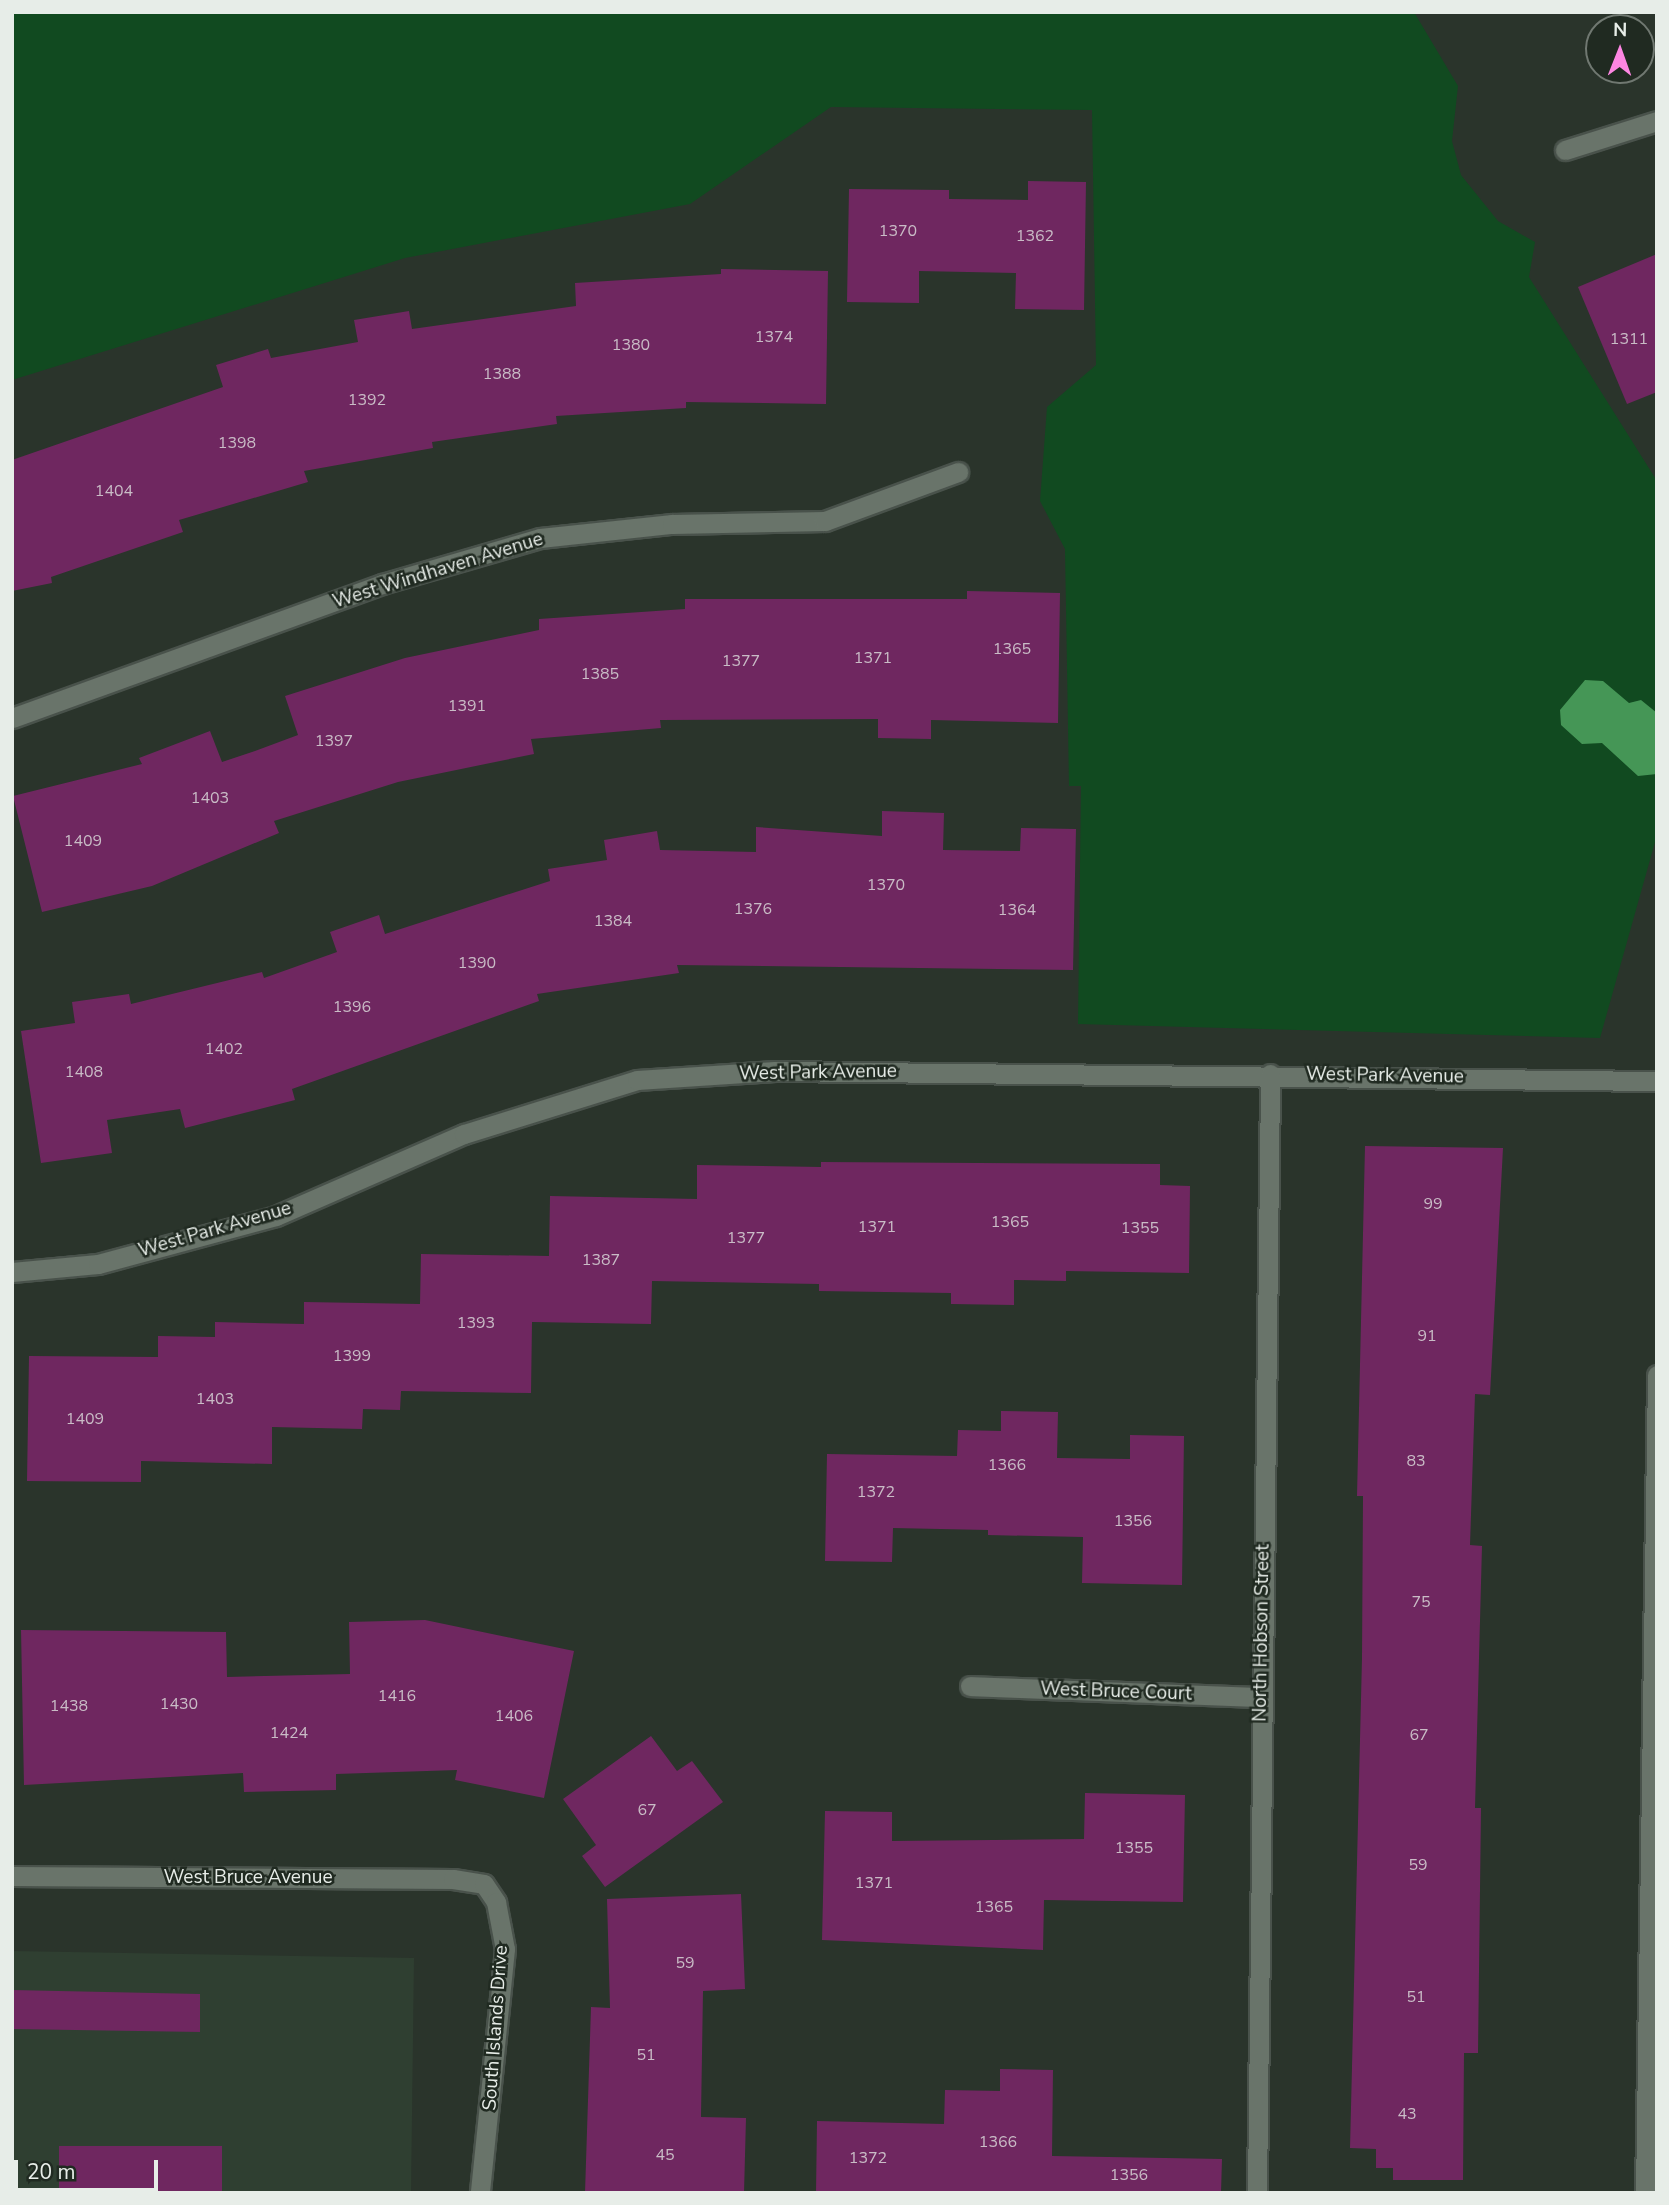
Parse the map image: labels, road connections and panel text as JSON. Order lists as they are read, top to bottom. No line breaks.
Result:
{"streets":{"street":["West Windhaven Avenue","West Park Avenue","North Hobson Street","West Bruce Court","West Bruce Avenue","South Islands Drive"]},"crossings":[["West Park Avenue","North Hobson Street"],["North Hobson Street","West Bruce Court"],["West Bruce Avenue","South Islands Drive"]],"house_numbers":["1370","1362","1374","1311","1380","1388","1392","1398","1404","1365","1371","1377","1385","1391","1397","1403","1409","1370","1376","1364","1384","1390","1396","1402","1408","99","1365","1371","1355","1377","1387","1393","91","1399","1403","1409","83","1366","1372","1356","75","1416","1430","1438","1406","1424","67","67","1355","59","1371","1365","59","51","51","43","1366","45","1372","1356"],"scale_bar":"20 m","north":"top"}
